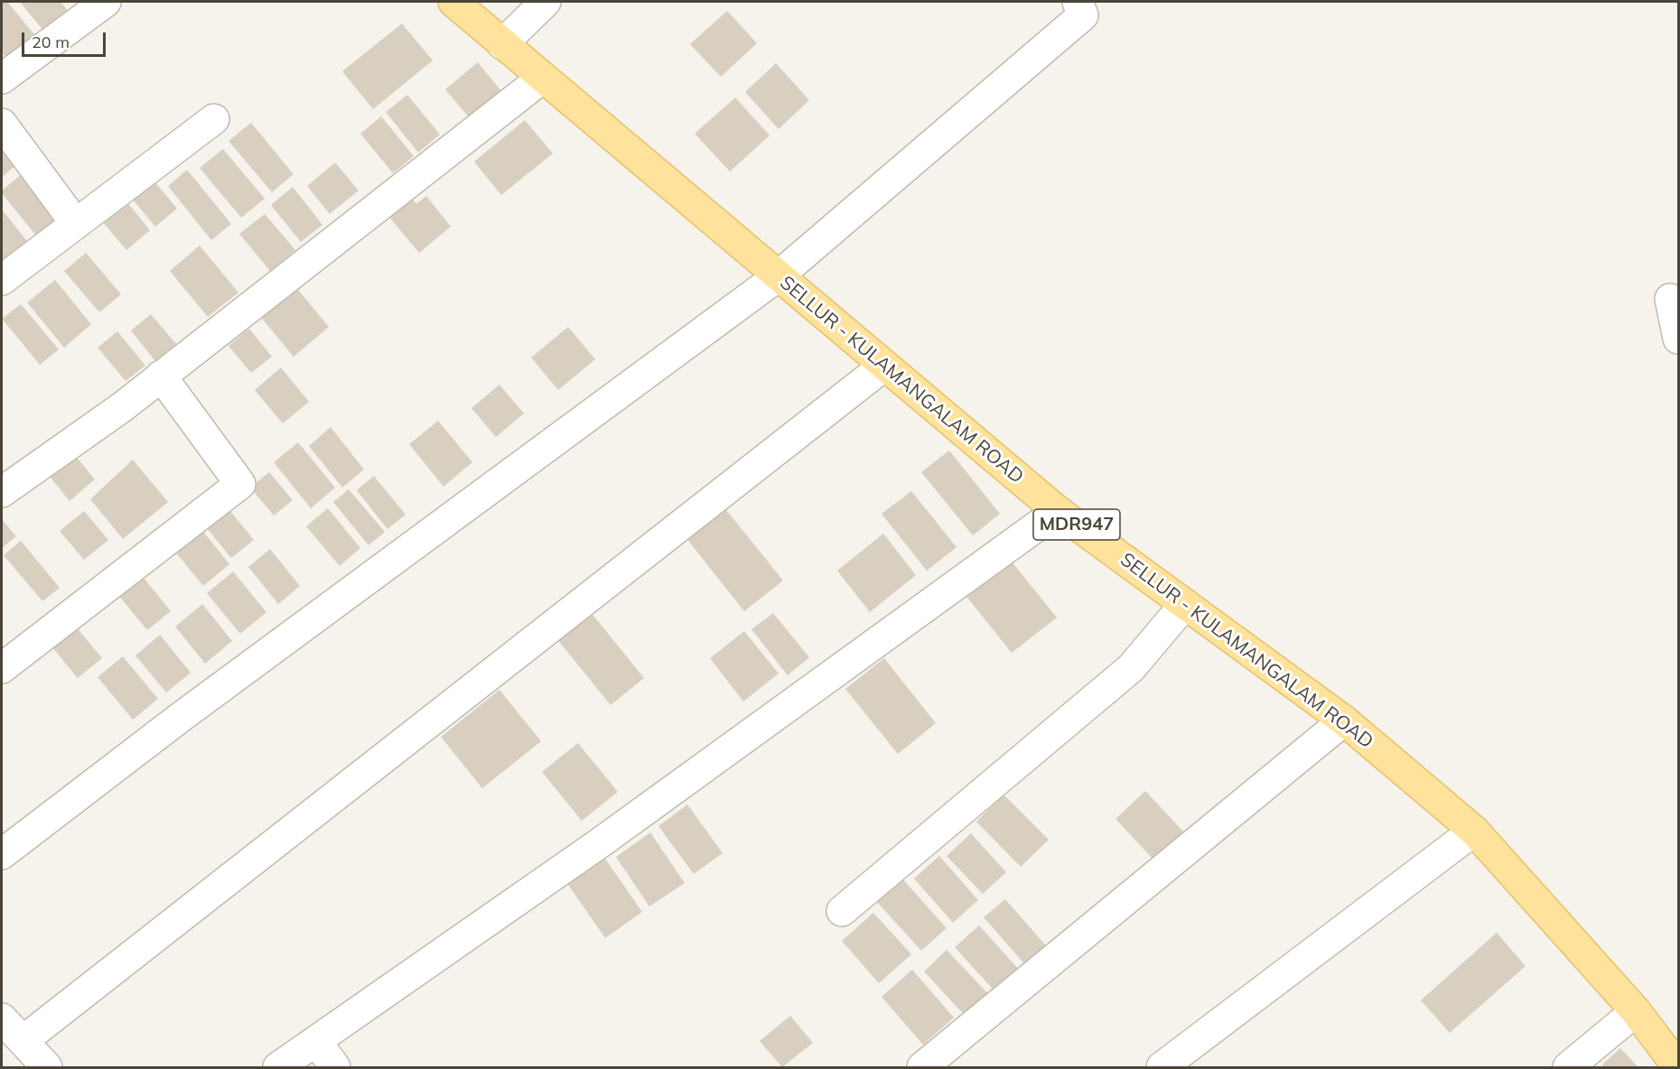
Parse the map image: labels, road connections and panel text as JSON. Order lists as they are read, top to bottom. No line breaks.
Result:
{"streets":{"main road":["SELLUR - KULAMANGALAM ROAD","MDR947"]},"scale_bar":"20 m"}
